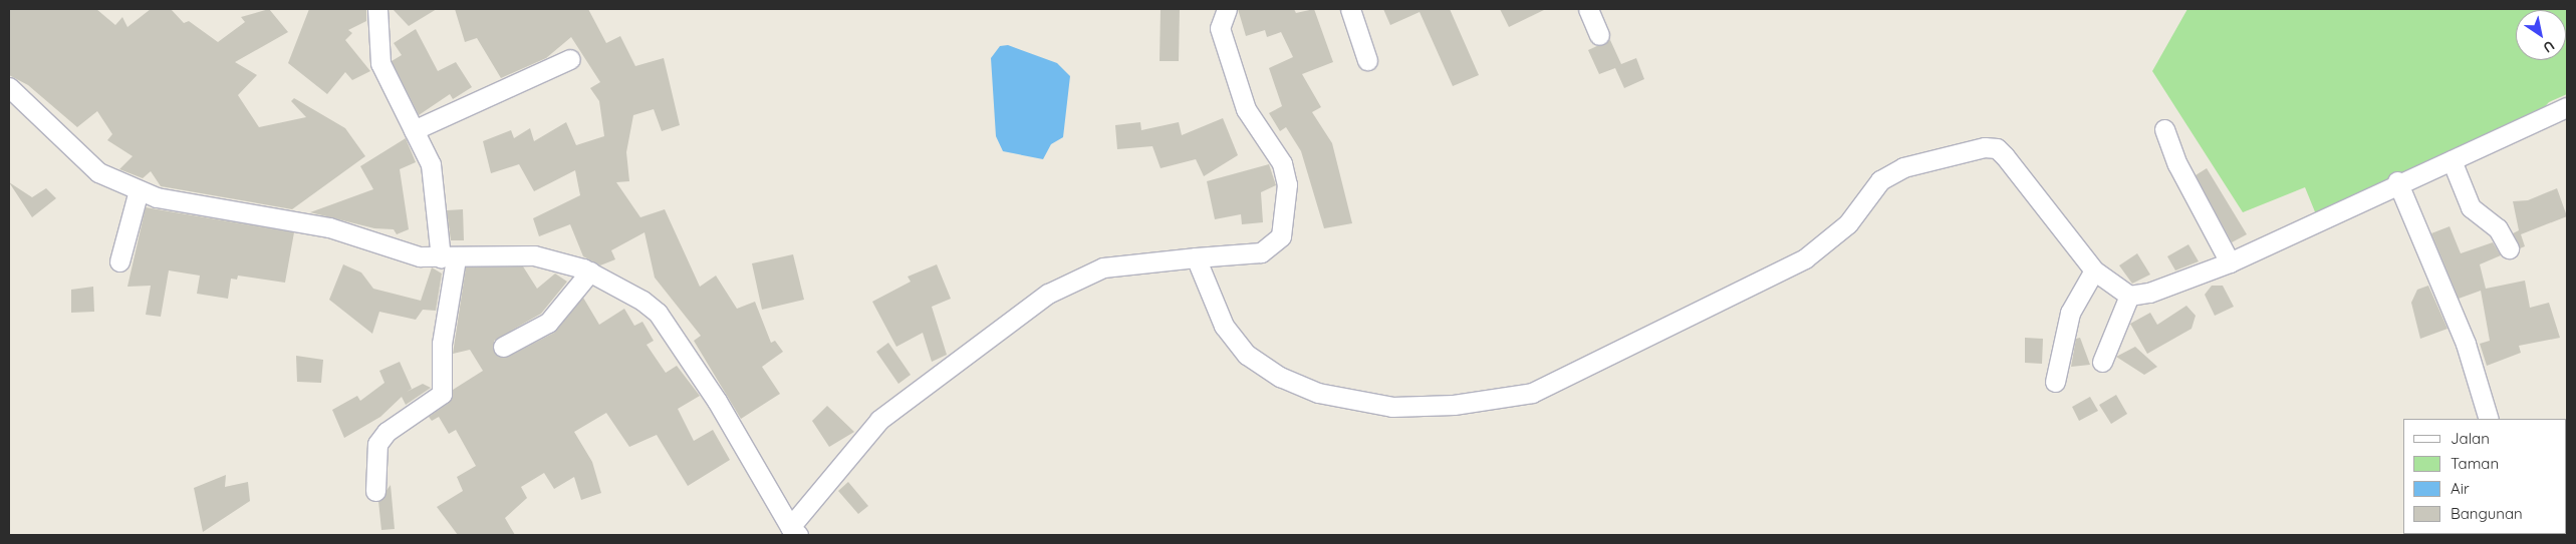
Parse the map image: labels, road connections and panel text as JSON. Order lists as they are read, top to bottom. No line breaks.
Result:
{"legend":["Jalan","Taman","Air","Bangunan"],"north":"bottom right"}
